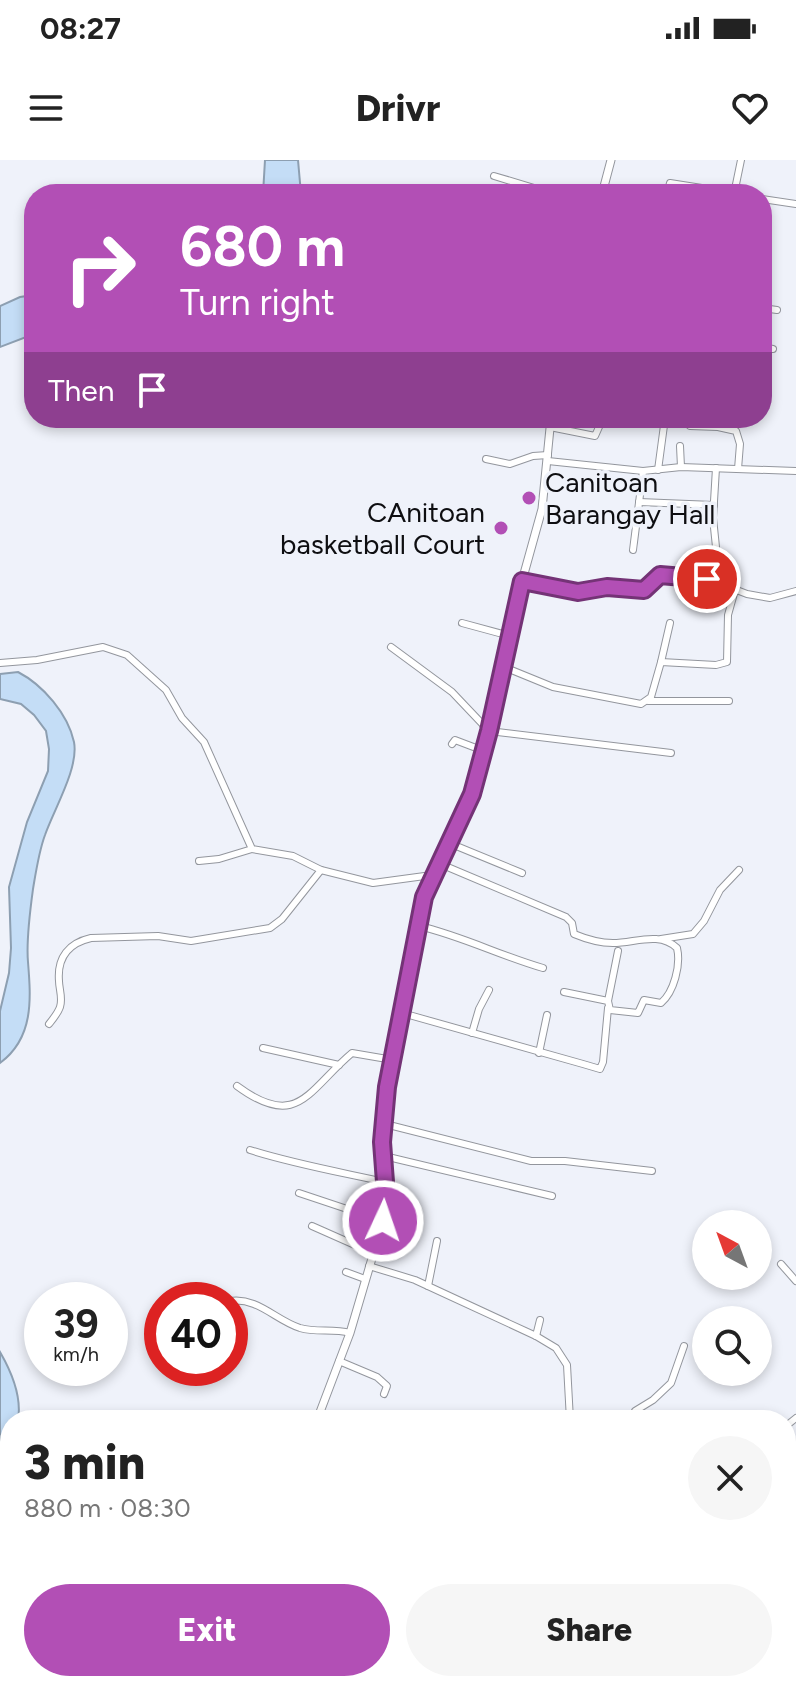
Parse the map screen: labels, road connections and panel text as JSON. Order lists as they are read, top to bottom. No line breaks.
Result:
{"places":["Canitoan Barangay Hall","CAnitoan basketball Court"],"north":"top left","page":{"status":"08:27","header":"Drivr","turn":["680 m","Turn right"],"then":"Then","speed":"39 km/h","limit":"40","heading":["3 min","880 m · 08:30"],"buttons":["Exit","Share"]}}
